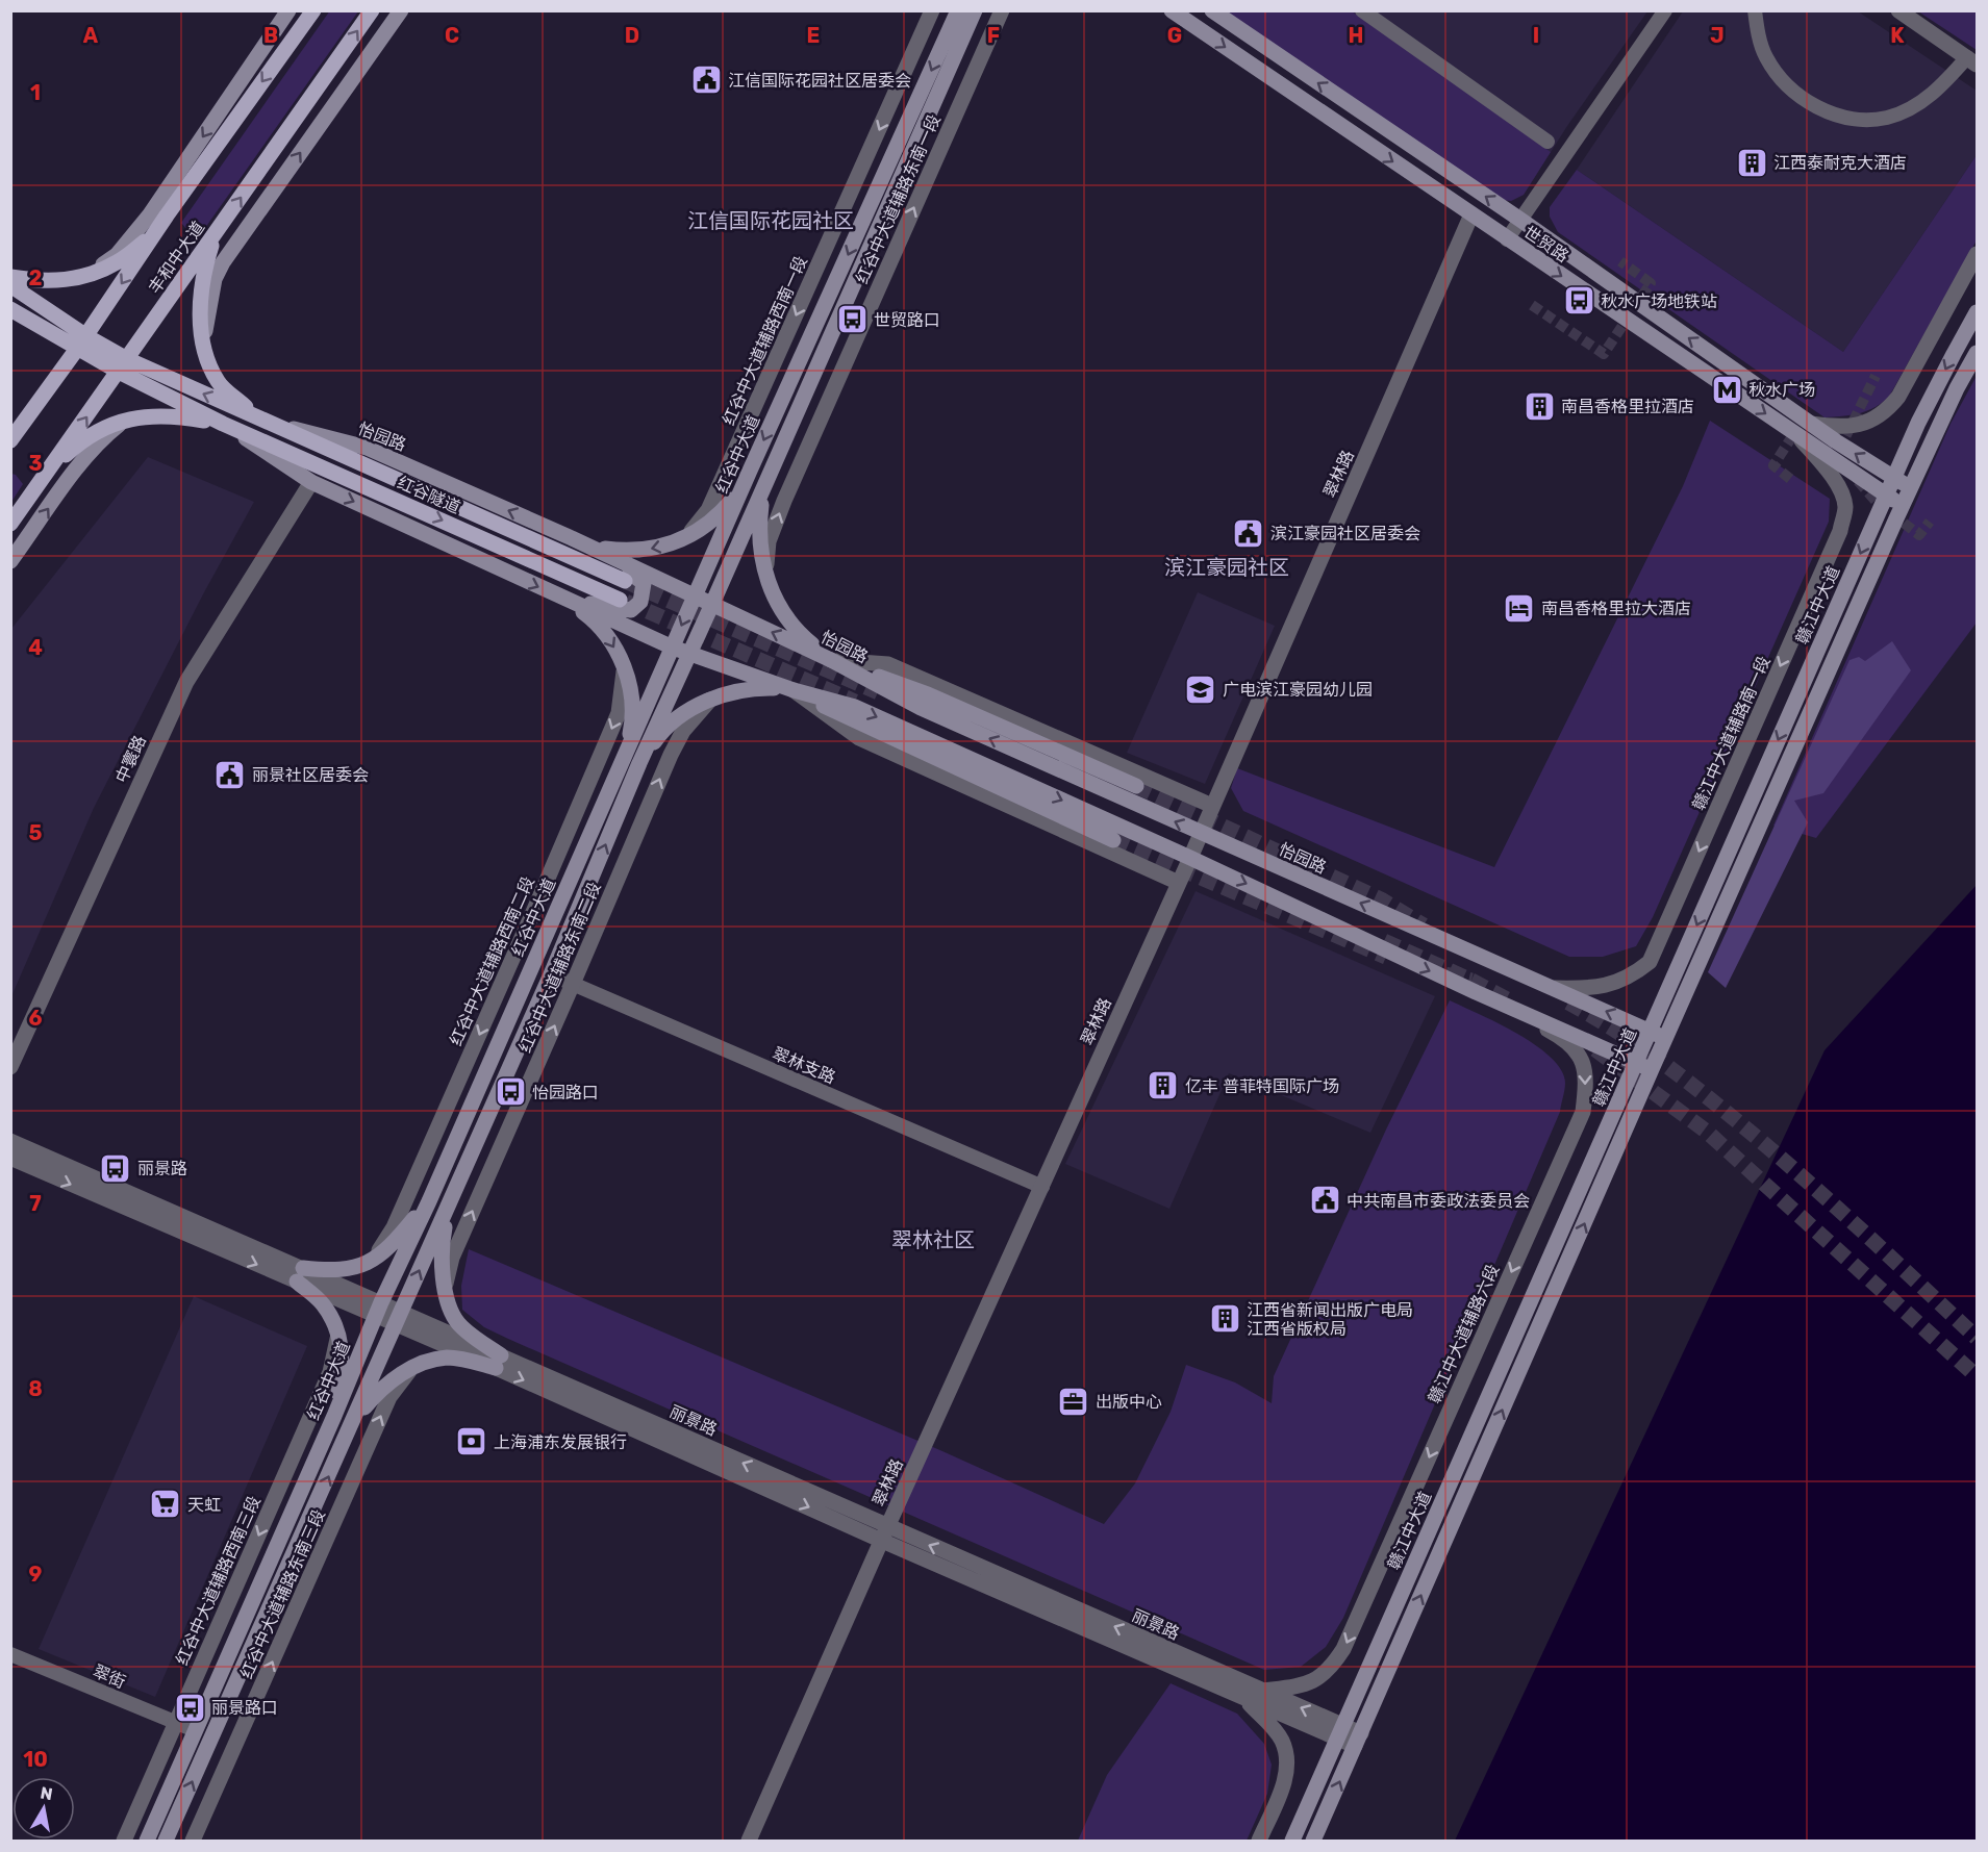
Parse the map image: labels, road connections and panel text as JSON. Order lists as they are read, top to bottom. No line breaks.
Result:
{"streets":{"main road":["世贸路","丰和中大道","怡园路","红谷中大道","红谷隧道","赣江中大道"],"street":["红谷中大道辅路东南一段","红谷中大道辅路西南一段","翠林路","赣江中大道辅路南一段","中寰路","红谷中大道辅路西南二段","红谷中大道辅路东南二段","翠林支路","赣江中大道辅路六段","丽景路","红谷中大道辅路西南三段","红谷中大道辅路东南三段","翠街"]},"crossings":[["世贸路","翠林路"],["世贸路","赣江中大道"],["世贸路","赣江中大道辅路南一段"],["丰和中大道","怡园路"],["怡园路","红谷中大道"],["怡园路","翠林路"],["怡园路","红谷隧道"],["怡园路","赣江中大道"],["怡园路","赣江中大道辅路南一段"],["怡园路","中寰路"],["怡园路","赣江中大道辅路六段"],["红谷中大道","丽景路"],["红谷中大道","翠街"],["翠林路","翠林支路"],["翠林路","丽景路"],["赣江中大道","丽景路"],["红谷中大道辅路东南二段","翠林支路"],["赣江中大道辅路六段","丽景路"],["红谷中大道辅路西南三段","翠街"]],"one_way":["红谷中大道辅路东南一段","红谷中大道辅路西南一段","赣江中大道辅路南一段","红谷中大道辅路西南二段","红谷中大道辅路东南二段","赣江中大道辅路六段","红谷中大道辅路西南三段","红谷中大道辅路东南三段"],"districts":["江信国际花园社区","滨江豪园社区","翠林社区"],"places":{"public building":["江信国际花园社区居委会","滨江豪园社区居委会","丽景社区居委会","中共南昌市委政法委员会"],"building":["江西泰耐克大酒店","南昌香格里拉酒店","亿丰 普菲特国际广场","江西省新闻出版广电局 江西省版权局"],"bus stop":["秋水广场地铁站","世贸路口","怡园路口","丽景路","丽景路口"],"metro station":["秋水广场"],"hotel":["南昌香格里拉大酒店"],"school or university":["广电滨江豪园幼儿园"],"office":["出版中心"],"bank":["上海浦东发展银行"],"supermarket":["天虹"]},"north":"top","grid":{"columns":["A","B","C","D","E","F","G","H","I","J","K"],"rows":["1","2","3","4","5","6","7","8","9","10"]}}
